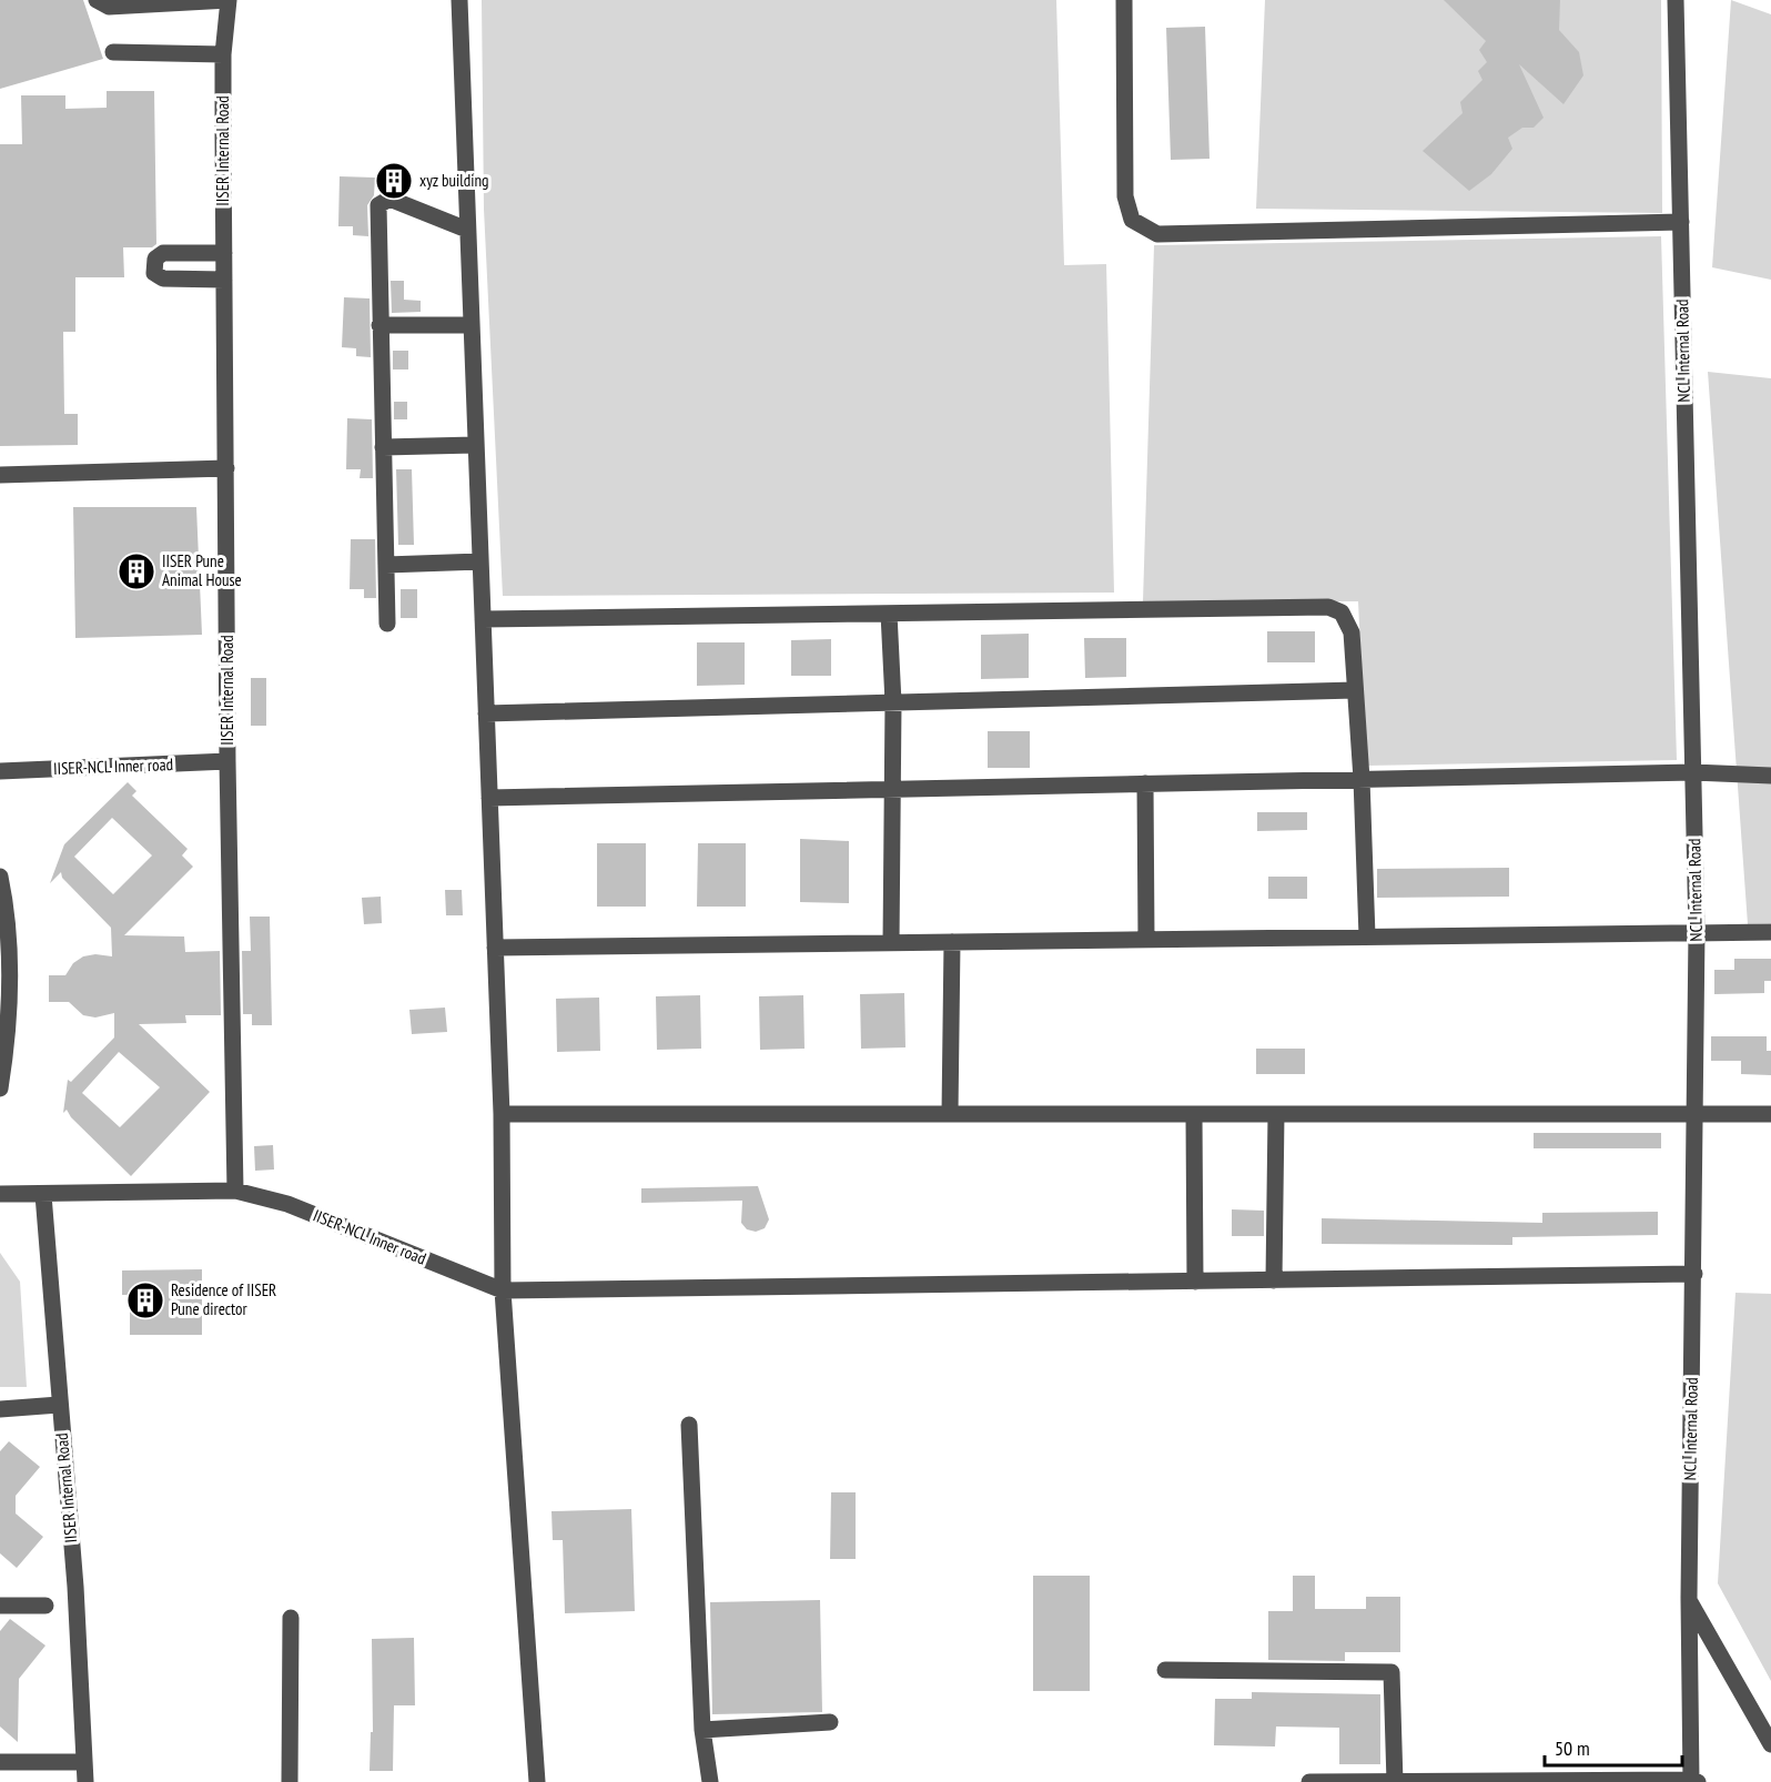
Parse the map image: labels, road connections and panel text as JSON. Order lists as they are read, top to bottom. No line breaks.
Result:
{"streets":{"lane":["IISER Internal Road","NCL Internal Road","IISER-NCL Inner road"]},"crossings":[["IISER Internal Road","IISER-NCL Inner road"]],"places":{"building":["xyz building","IISER Pune Animal House","Residence of IISER Pune director"]},"scale_bar":"50 m"}
